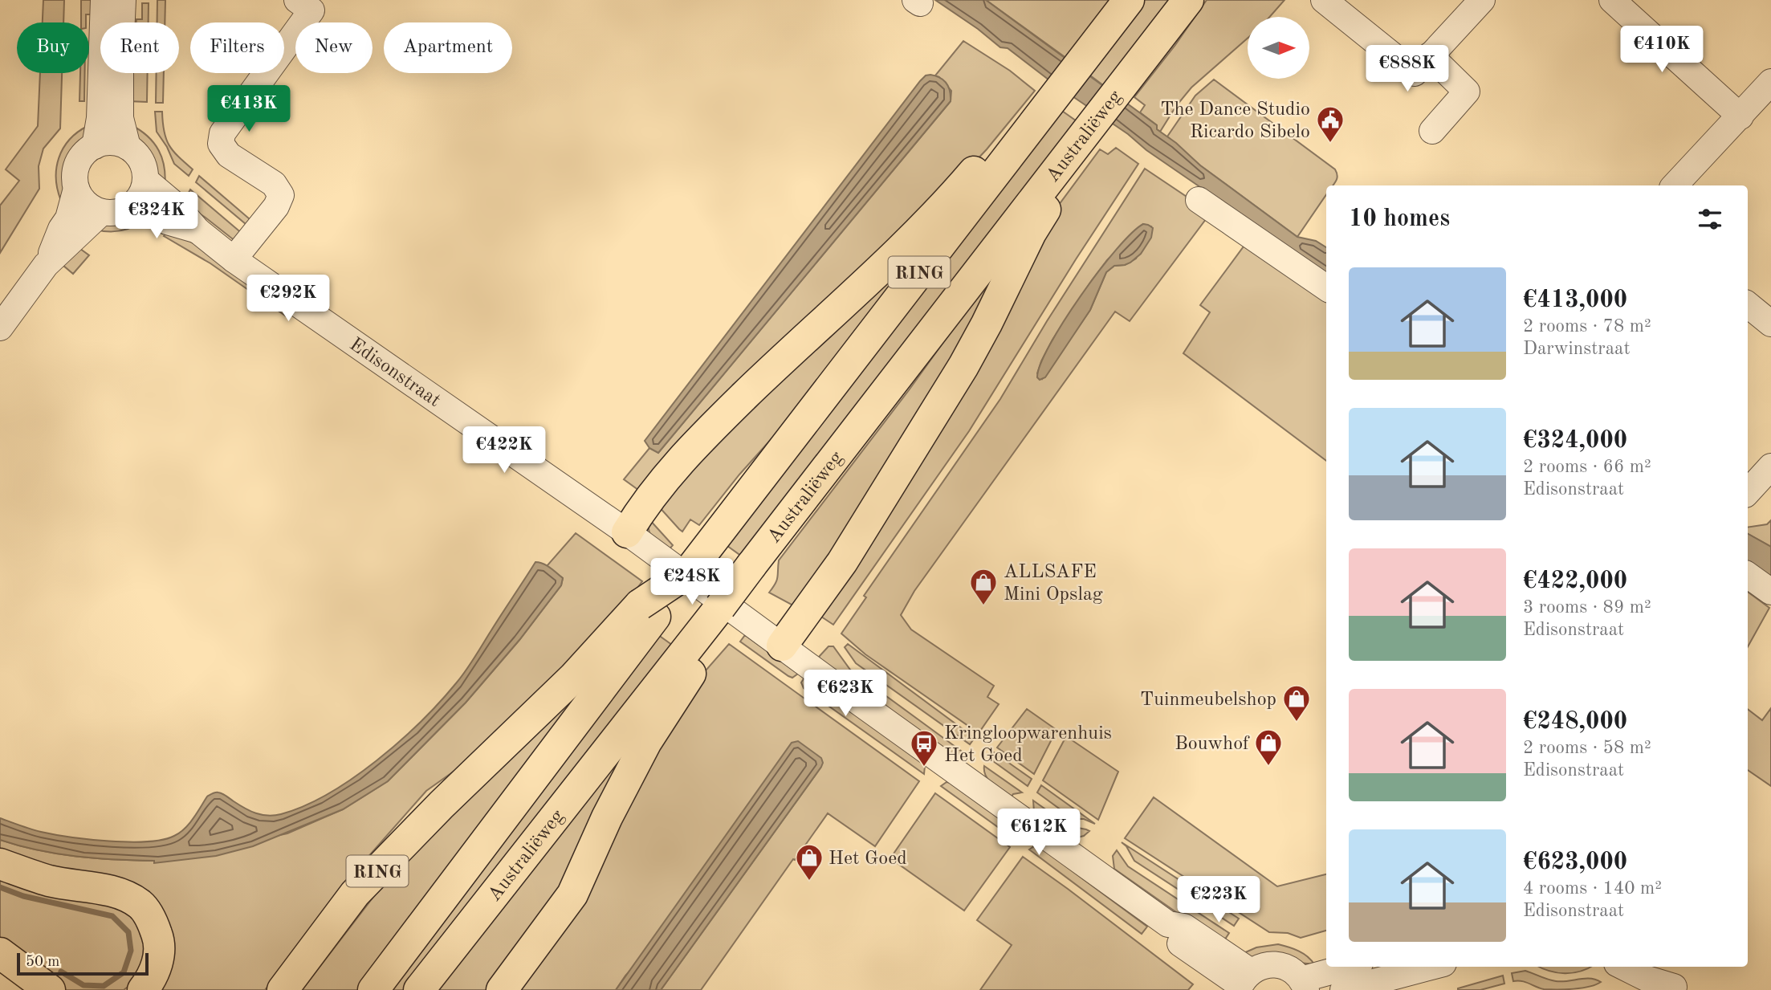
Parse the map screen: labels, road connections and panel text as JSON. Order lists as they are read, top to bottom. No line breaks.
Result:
{"streets":{"main road":["Australiëweg","RING"],"street":["Edisonstraat"]},"crossings":[["Australiëweg","RING"]],"places":{"public building":["The Dance Studio Ricardo Sibelo"],"shop":["ALLSAFE Mini Opslag","Tuinmeubelshop","Bouwhof","Het Goed"],"bus stop":["Kringloopwarenhuis Het Goed"]},"scale_bar":"50 m","north":"right","page":{"chip":["Buy","Rent","Filters","New","Apartment"],"price":["€410K","€888K","€413K","€324K","€292K","€422K","€248K","€623K","€612K","€223K"],"heading":"10 homes","list":[{"name":"€413,000","note":"2 rooms · 78 m² · Darwinstraat"},{"name":"€324,000","note":"2 rooms · 66 m² · Edisonstraat"},{"name":"€422,000","note":"3 rooms · 89 m² · Edisonstraat"},{"name":"€248,000","note":"2 rooms · 58 m² · Edisonstraat"},{"name":"€623,000","note":"4 rooms · 140 m² · Edisonstraat"}],"scale":"50 m"}}
